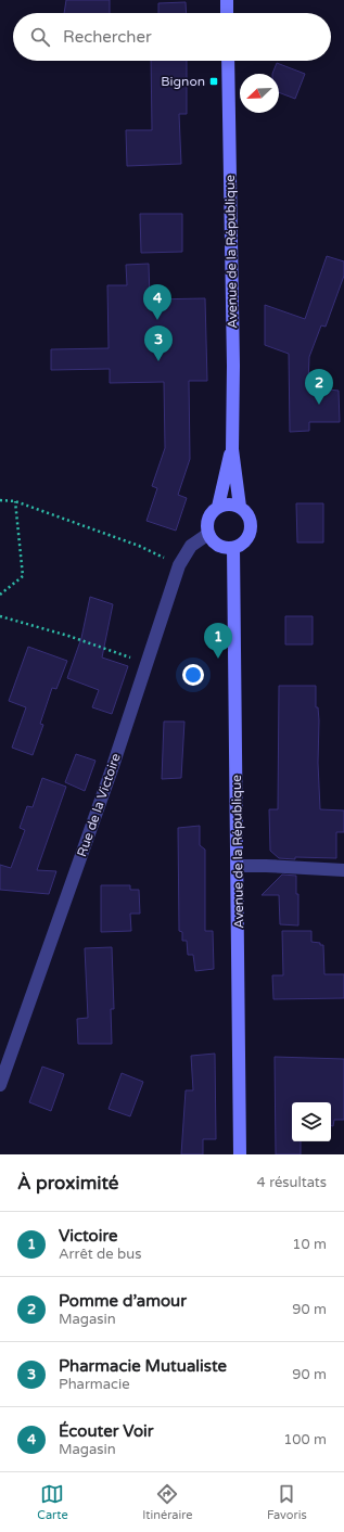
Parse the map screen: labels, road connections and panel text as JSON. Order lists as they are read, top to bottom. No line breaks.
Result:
{"streets":{"main road":["Avenue de la République"],"street":["Rue de la Victoire"]},"crossings":[["Avenue de la République","Rue de la Victoire"]],"places":{"transit":["Bignon"]},"north":"bottom left","page":{"search":"Rechercher","pins":["4","3","2","1"],"heading":["À proximité","4 résultats"],"list":[{"mark":"1","name":"Victoire","note":"Arrêt de bus","value":"10 m"},{"mark":"2","name":"Pomme d’amour","note":"Magasin","value":"90 m"},{"mark":"3","name":"Pharmacie Mutualiste","note":"Pharmacie","value":"90 m"},{"mark":"4","name":"Écouter Voir","note":"Magasin","value":"100 m"}],"nav":["Carte","Itinéraire","Favoris"]}}
